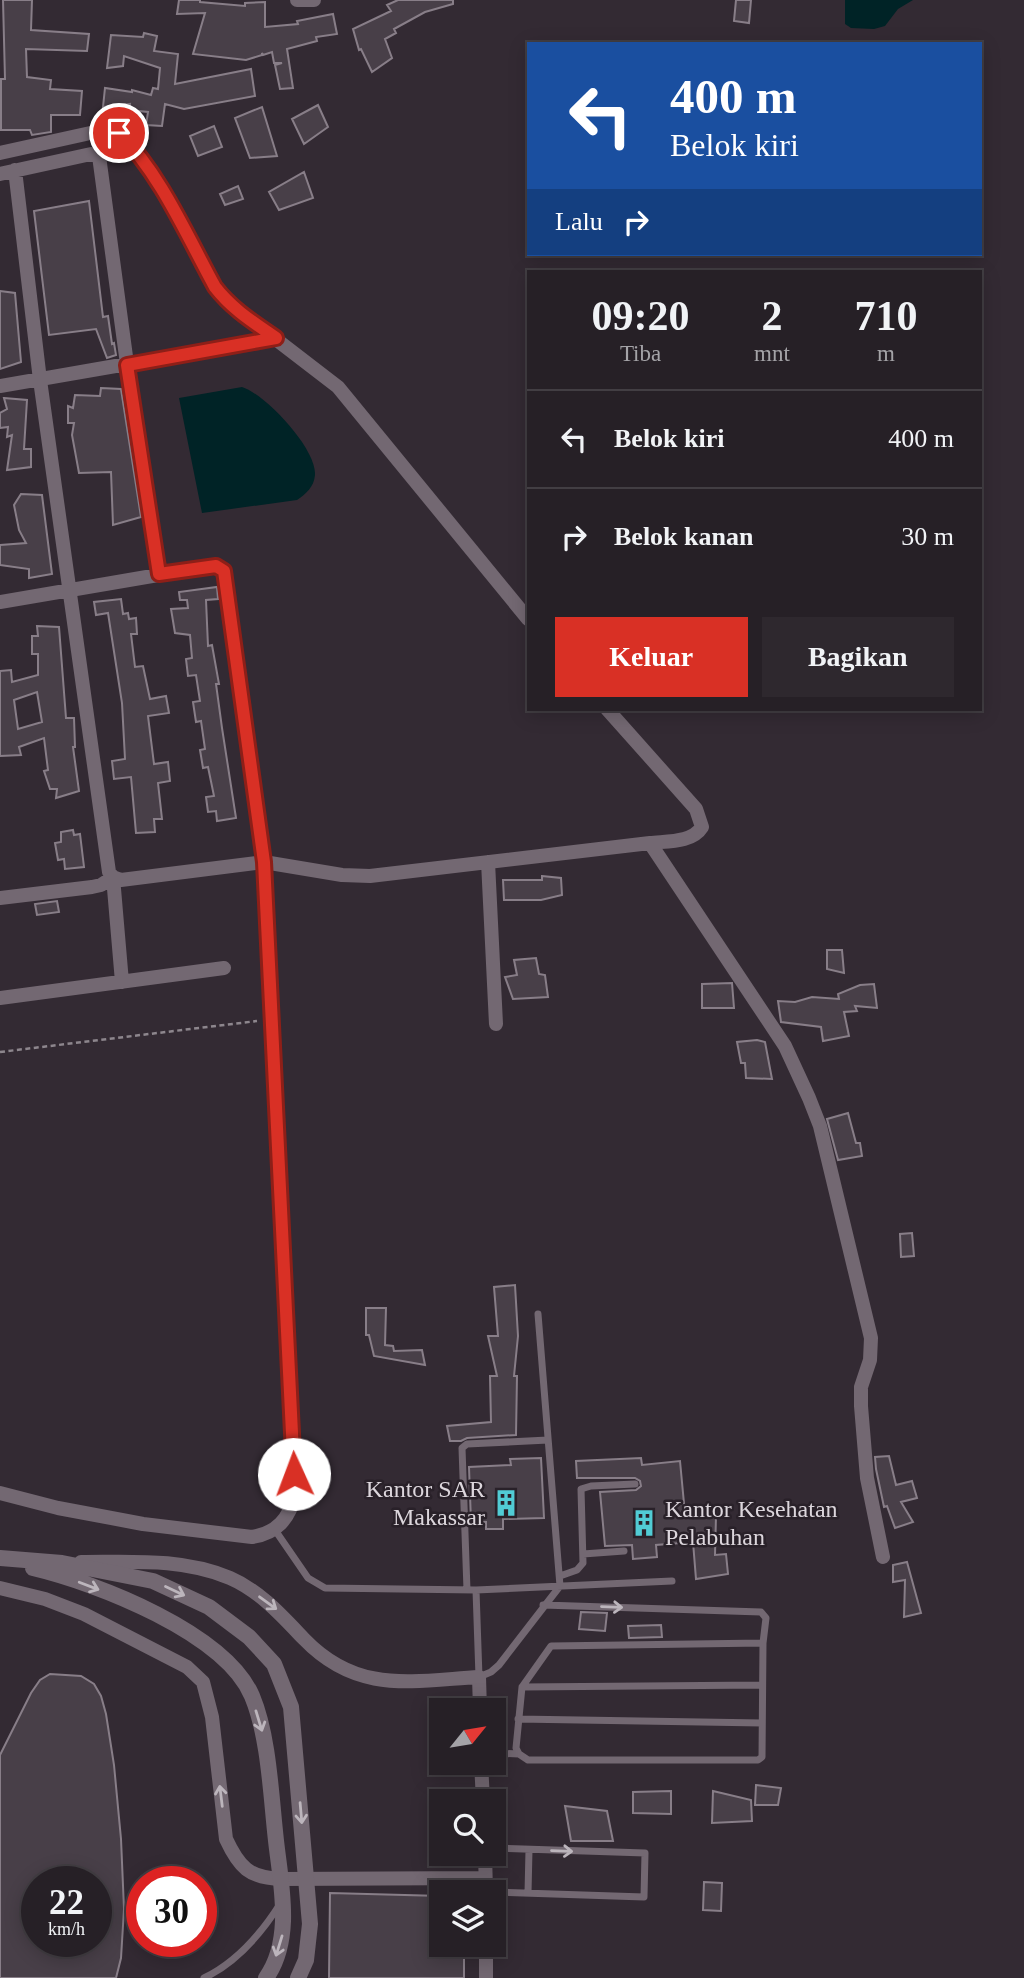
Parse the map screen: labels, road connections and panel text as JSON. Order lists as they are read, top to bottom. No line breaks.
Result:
{"places":{"building":["Kantor SAR Makassar","Kantor Kesehatan Pelabuhan"]},"north":"top right","page":{"turn":["400 m","Belok kiri"],"then":"Lalu","eta":["09:20","Tiba","2","mnt","710","m"],"list":[{"name":"Belok kiri","value":"400 m"},{"name":"Belok kanan","value":"30 m"}],"buttons":["Keluar","Bagikan"],"speed":"22 km/h","limit":"30"}}
